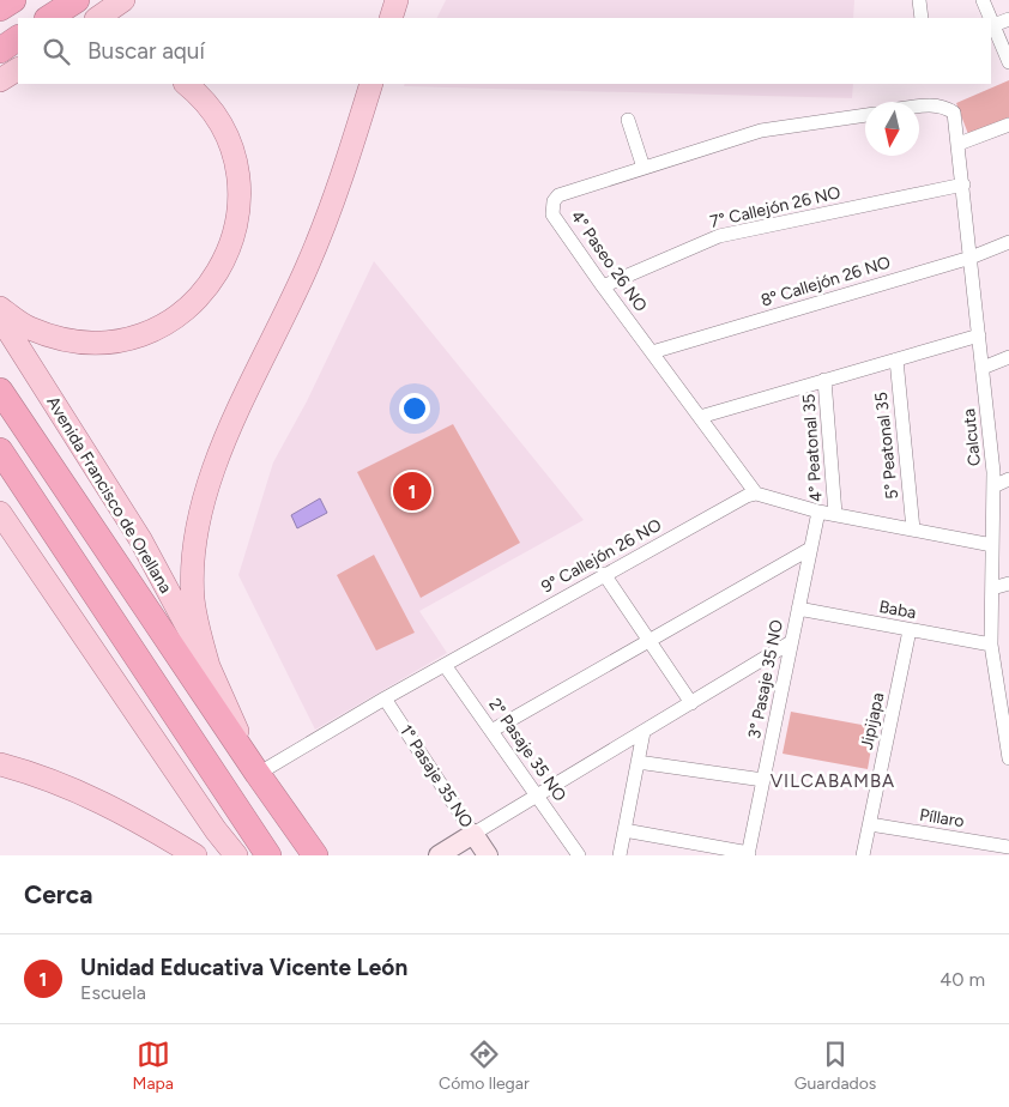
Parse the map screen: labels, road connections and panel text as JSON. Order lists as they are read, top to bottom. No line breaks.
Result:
{"streets":{"highway":["Avenida Francisco de Orellana"],"street":["7° Callejón 26 NO","4° Paseo 26 NO","8º Callejón 26 NO","Calcuta","5° Peatonal 35","4° Peatonal 35","9° Callejón 26 NO","Baba","3° Pasaje 35 NO","Jipijapa","2° Pasaje 35 NO","1° Pasaje 35 NO","Píllaro"]},"crossings":[["7° Callejón 26 NO","4° Paseo 26 NO"],["7° Callejón 26 NO","Calcuta"],["4° Paseo 26 NO","8º Callejón 26 NO"],["4° Paseo 26 NO","9° Callejón 26 NO"],["8º Callejón 26 NO","Calcuta"],["Calcuta","Baba"],["Avenida Francisco de Orellana","9° Callejón 26 NO"],["9° Callejón 26 NO","2° Pasaje 35 NO"],["9° Callejón 26 NO","1° Pasaje 35 NO"],["Baba","3° Pasaje 35 NO"],["Baba","Jipijapa"],["Jipijapa","Píllaro"]],"districts":["VILCABAMBA"],"north":"bottom","page":{"search":"Buscar aquí","pins":"1","heading":"Cerca","list":[{"mark":"1","name":"Unidad Educativa Vicente León","note":"Escuela","value":"40 m"}],"nav":["Mapa","Cómo llegar","Guardados"]}}
